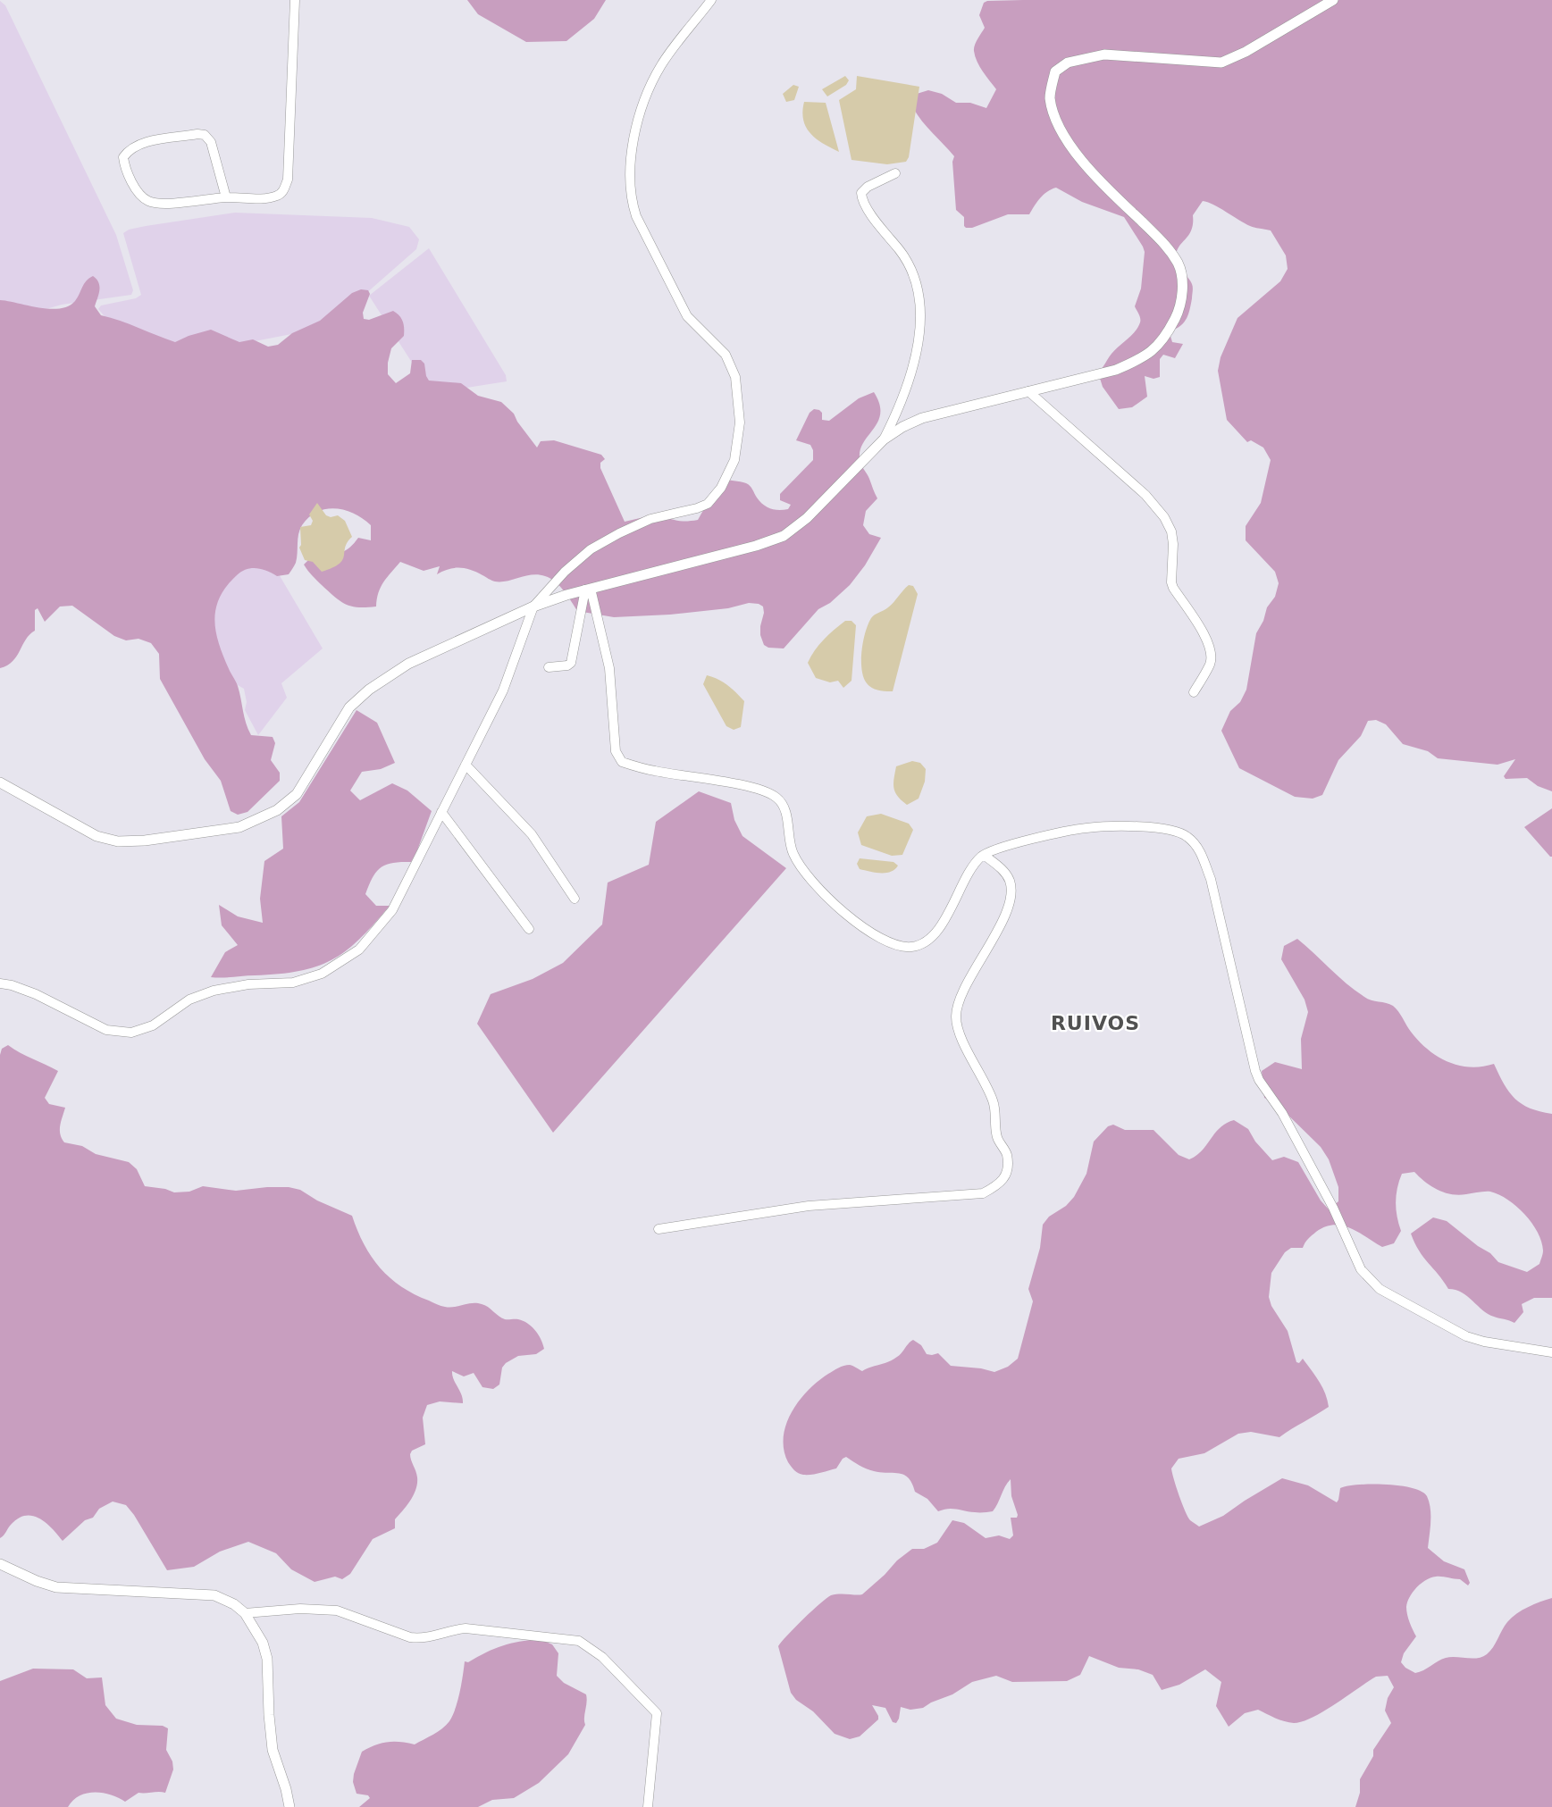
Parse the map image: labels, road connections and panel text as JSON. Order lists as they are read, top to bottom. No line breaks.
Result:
{"districts":["RUIVOS"]}
